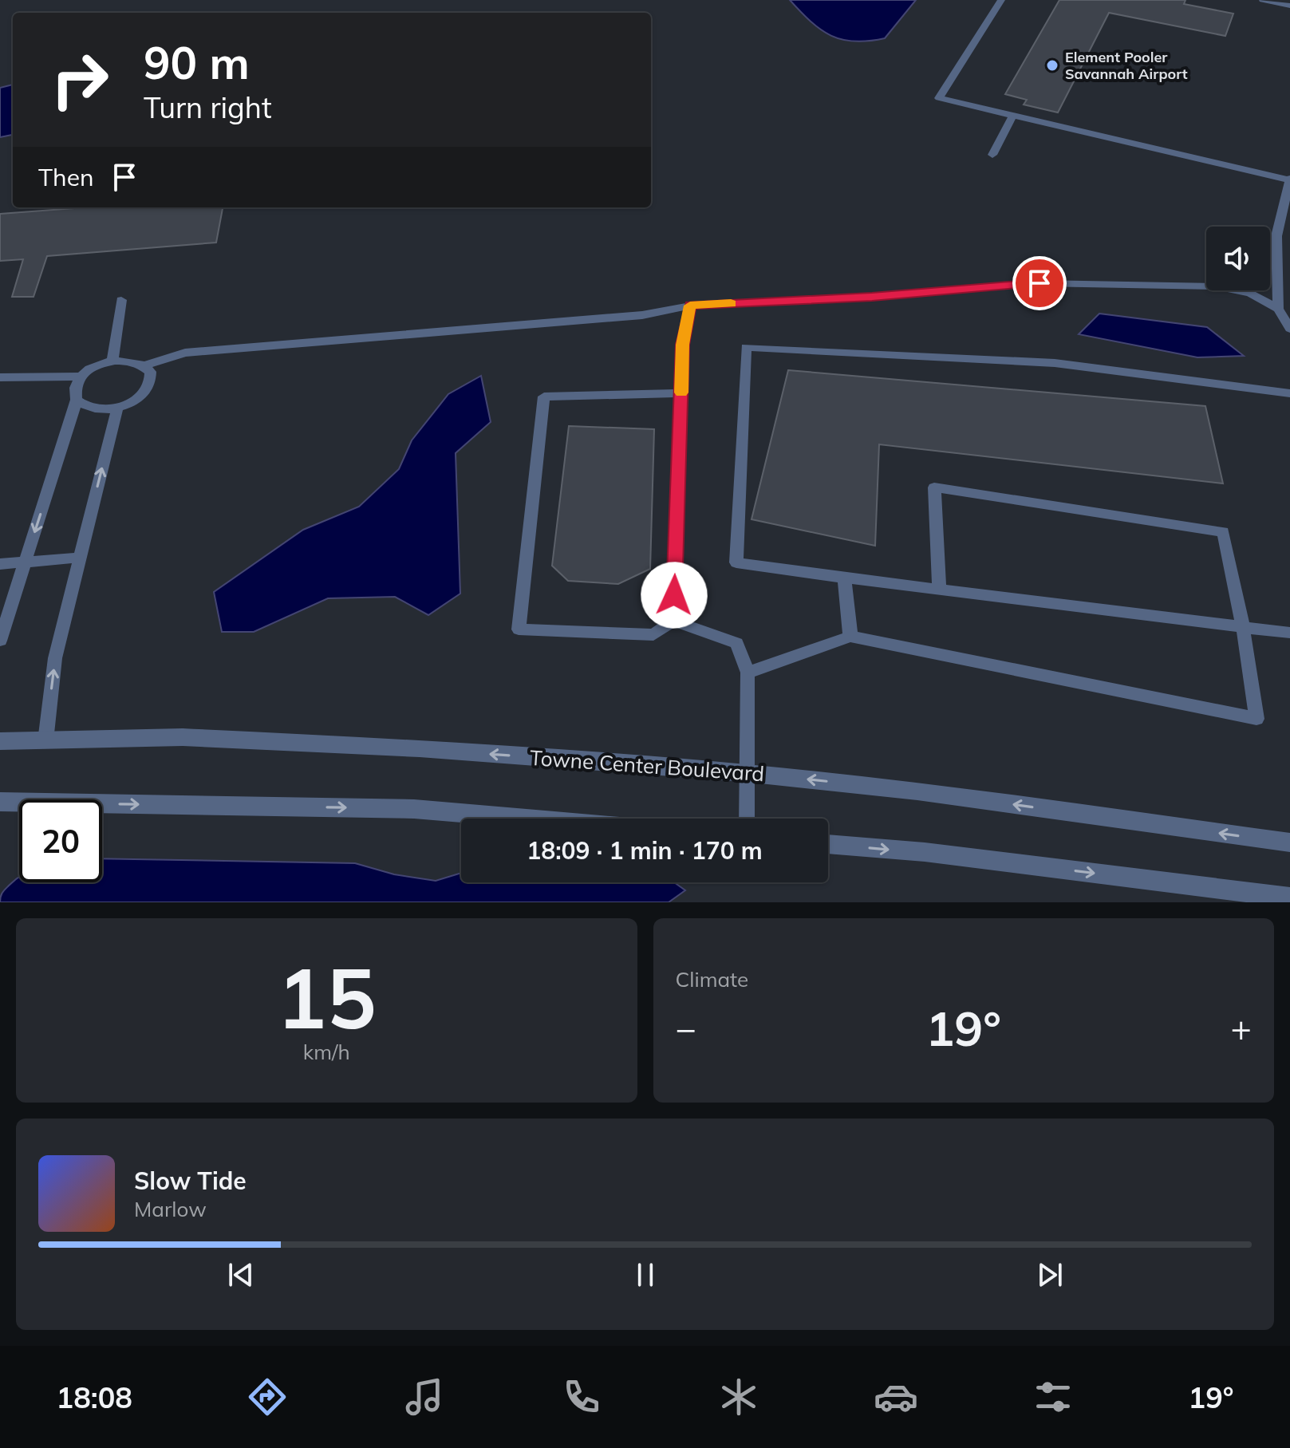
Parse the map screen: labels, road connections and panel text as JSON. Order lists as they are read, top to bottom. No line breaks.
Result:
{"streets":{"street":["Towne Center Boulevard"]},"places":["Element Pooler Savannah Airport"],"page":{"turn":["90 m","Turn right"],"then":"Then","limit":"20","trip":"18:09 · 1 min · 170 m","tile":[["15","km/h"],"Climate"],"heat":["−","19°","+"],"song":["Slow Tide","Marlow"],"tabs":["18:08","19°"]}}
